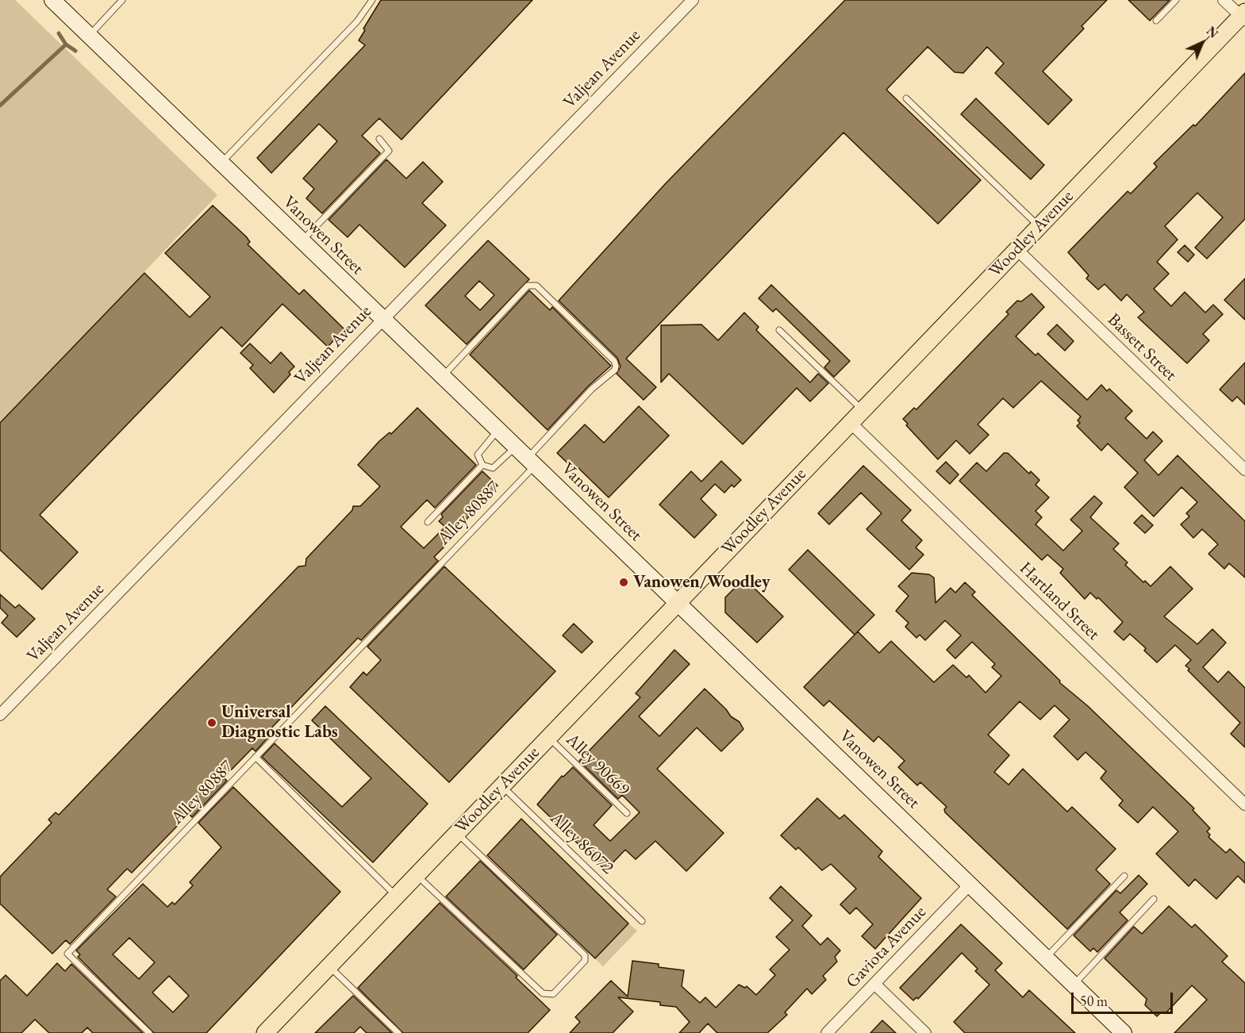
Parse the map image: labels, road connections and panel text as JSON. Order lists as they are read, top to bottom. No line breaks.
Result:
{"streets":{"main road":["Woodley Avenue","Vanowen Street"],"street":["Valjean Avenue","Bassett Street","Hartland Street","Gaviota Avenue"],"lane":["Alley 80887","Alley 90669","Alley 86072"]},"crossings":[["Valjean Avenue","Vanowen Street"],["Woodley Avenue","Vanowen Street"],["Woodley Avenue","Bassett Street"],["Woodley Avenue","Hartland Street"],["Woodley Avenue","Alley 90669"],["Woodley Avenue","Alley 86072"],["Vanowen Street","Alley 80887"],["Vanowen Street","Gaviota Avenue"]],"places":["Vanowen/Woodley","Universal Diagnostic Labs"],"scale_bar":"50 m","north":"top right"}
